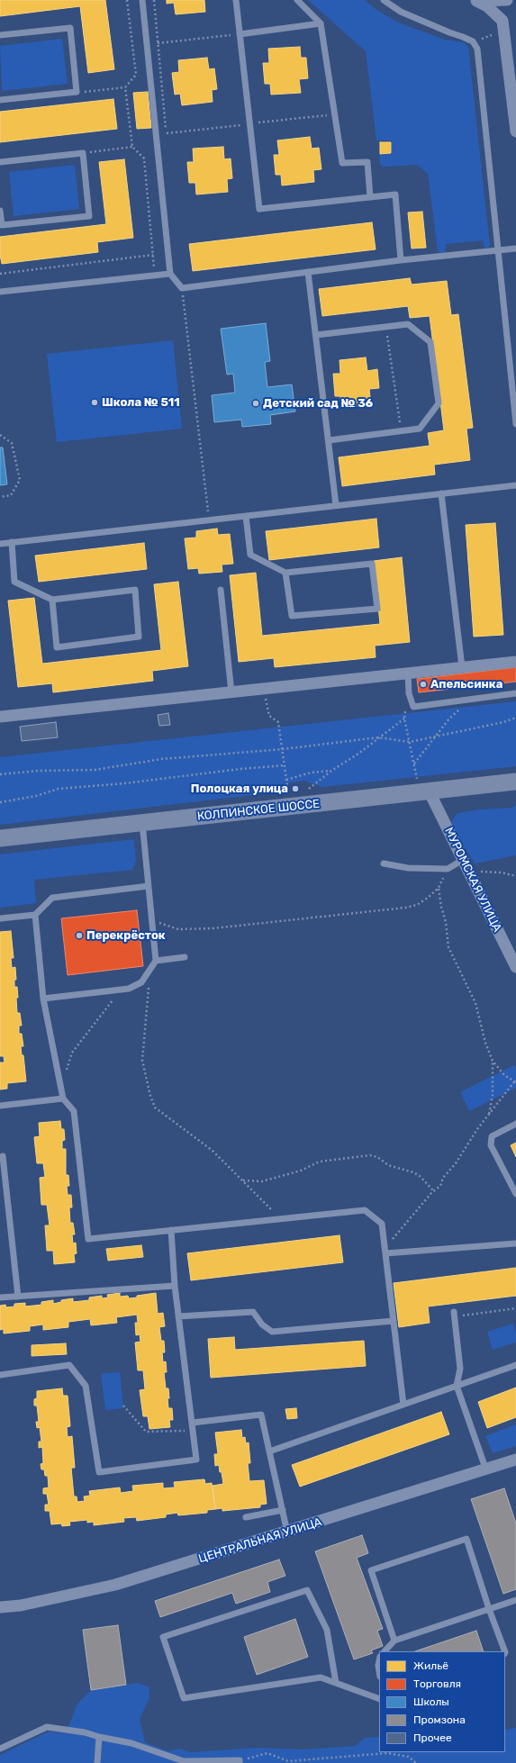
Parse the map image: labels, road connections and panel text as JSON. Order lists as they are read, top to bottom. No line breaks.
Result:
{"streets":{"main road":["КОЛПИНСКОЕ ШОССЕ"],"street":["МУРОМСКАЯ УЛИЦА","ЦЕНТРАЛЬНАЯ УЛИЦА"]},"crossings":[["КОЛПИНСКОЕ ШОССЕ","МУРОМСКАЯ УЛИЦА"]],"places":["Школа № 511","Детский сад № 36","Апельсинка","Полоцкая улица","Перекрёсток"],"legend":["Жильё","Торговля","Школы","Промзона","Прочее"]}
